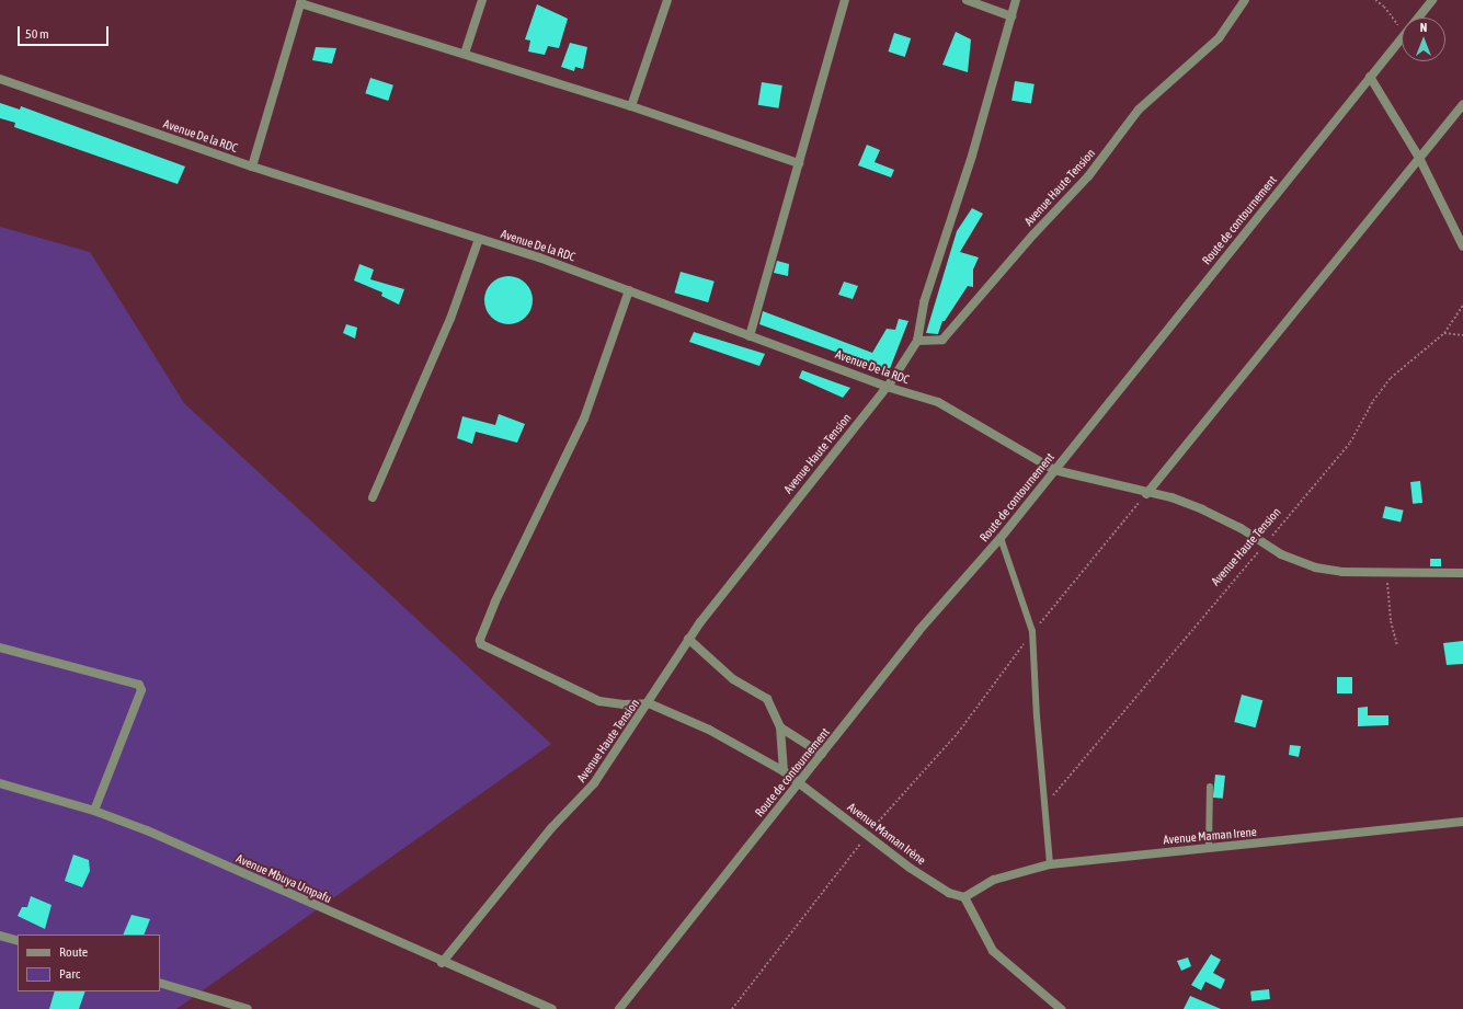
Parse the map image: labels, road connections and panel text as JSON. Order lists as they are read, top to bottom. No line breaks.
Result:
{"streets":{"street":["Avenue De la RDC","Avenue Haute Tension","Route de contournement","Avenue Maman Irène","Avenue Maman Irene","Avenue Mbuya Umpafu"]},"crossings":[["Avenue De la RDC","Avenue Haute Tension"],["Avenue De la RDC","Route de contournement"],["Avenue Haute Tension","Avenue Maman Irène"],["Avenue Haute Tension","Avenue Mbuya Umpafu"],["Route de contournement","Avenue Maman Irène"],["Avenue Maman Irène","Avenue Maman Irene"]],"legend":["Route","Parc"],"scale_bar":"50 m","north":"top"}
